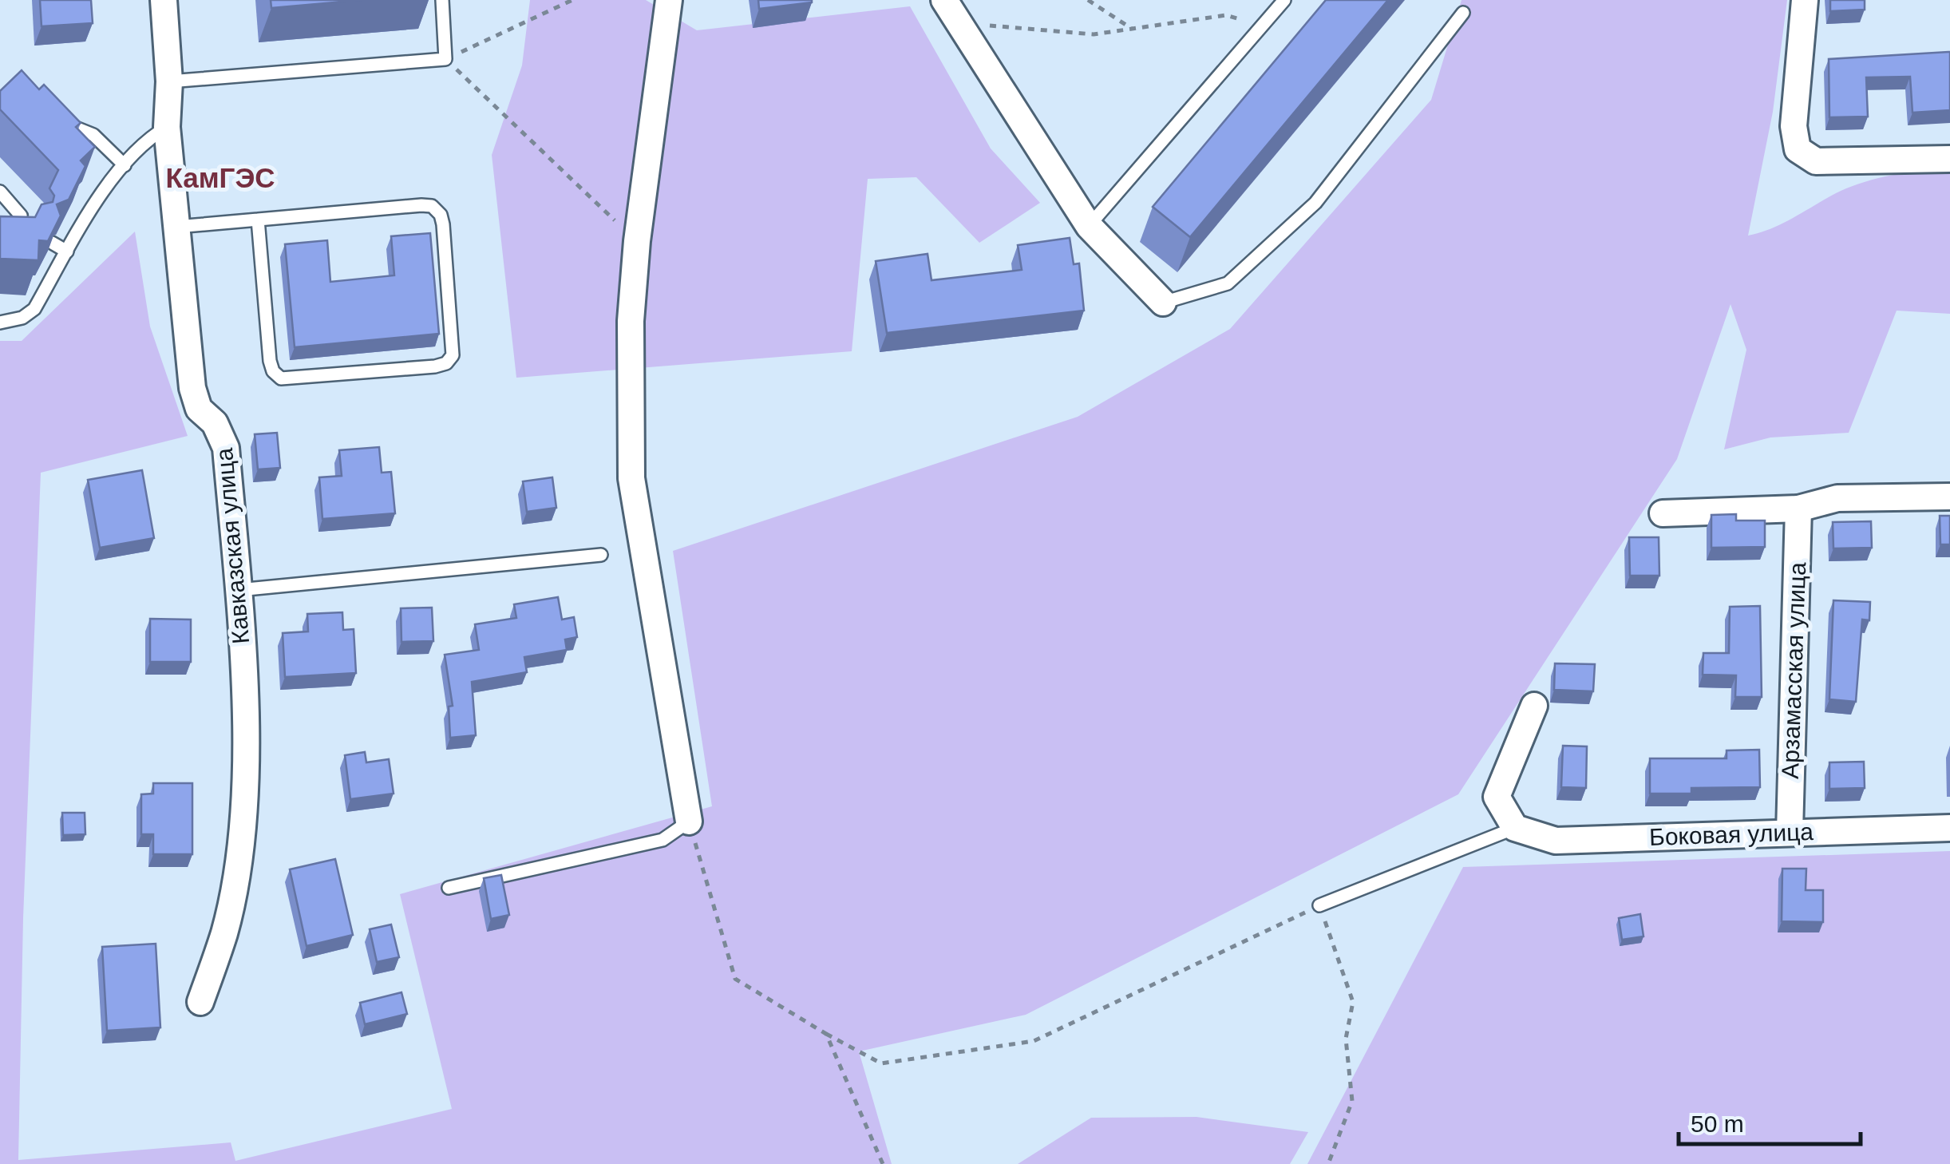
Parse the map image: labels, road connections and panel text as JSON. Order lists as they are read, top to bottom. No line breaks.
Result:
{"streets":{"street":["Кавказская улица","Арзамасская улица","Боковая улица"]},"crossings":[["Арзамасская улица","Боковая улица"]],"districts":["КамГЭС"],"scale_bar":"50 m"}
